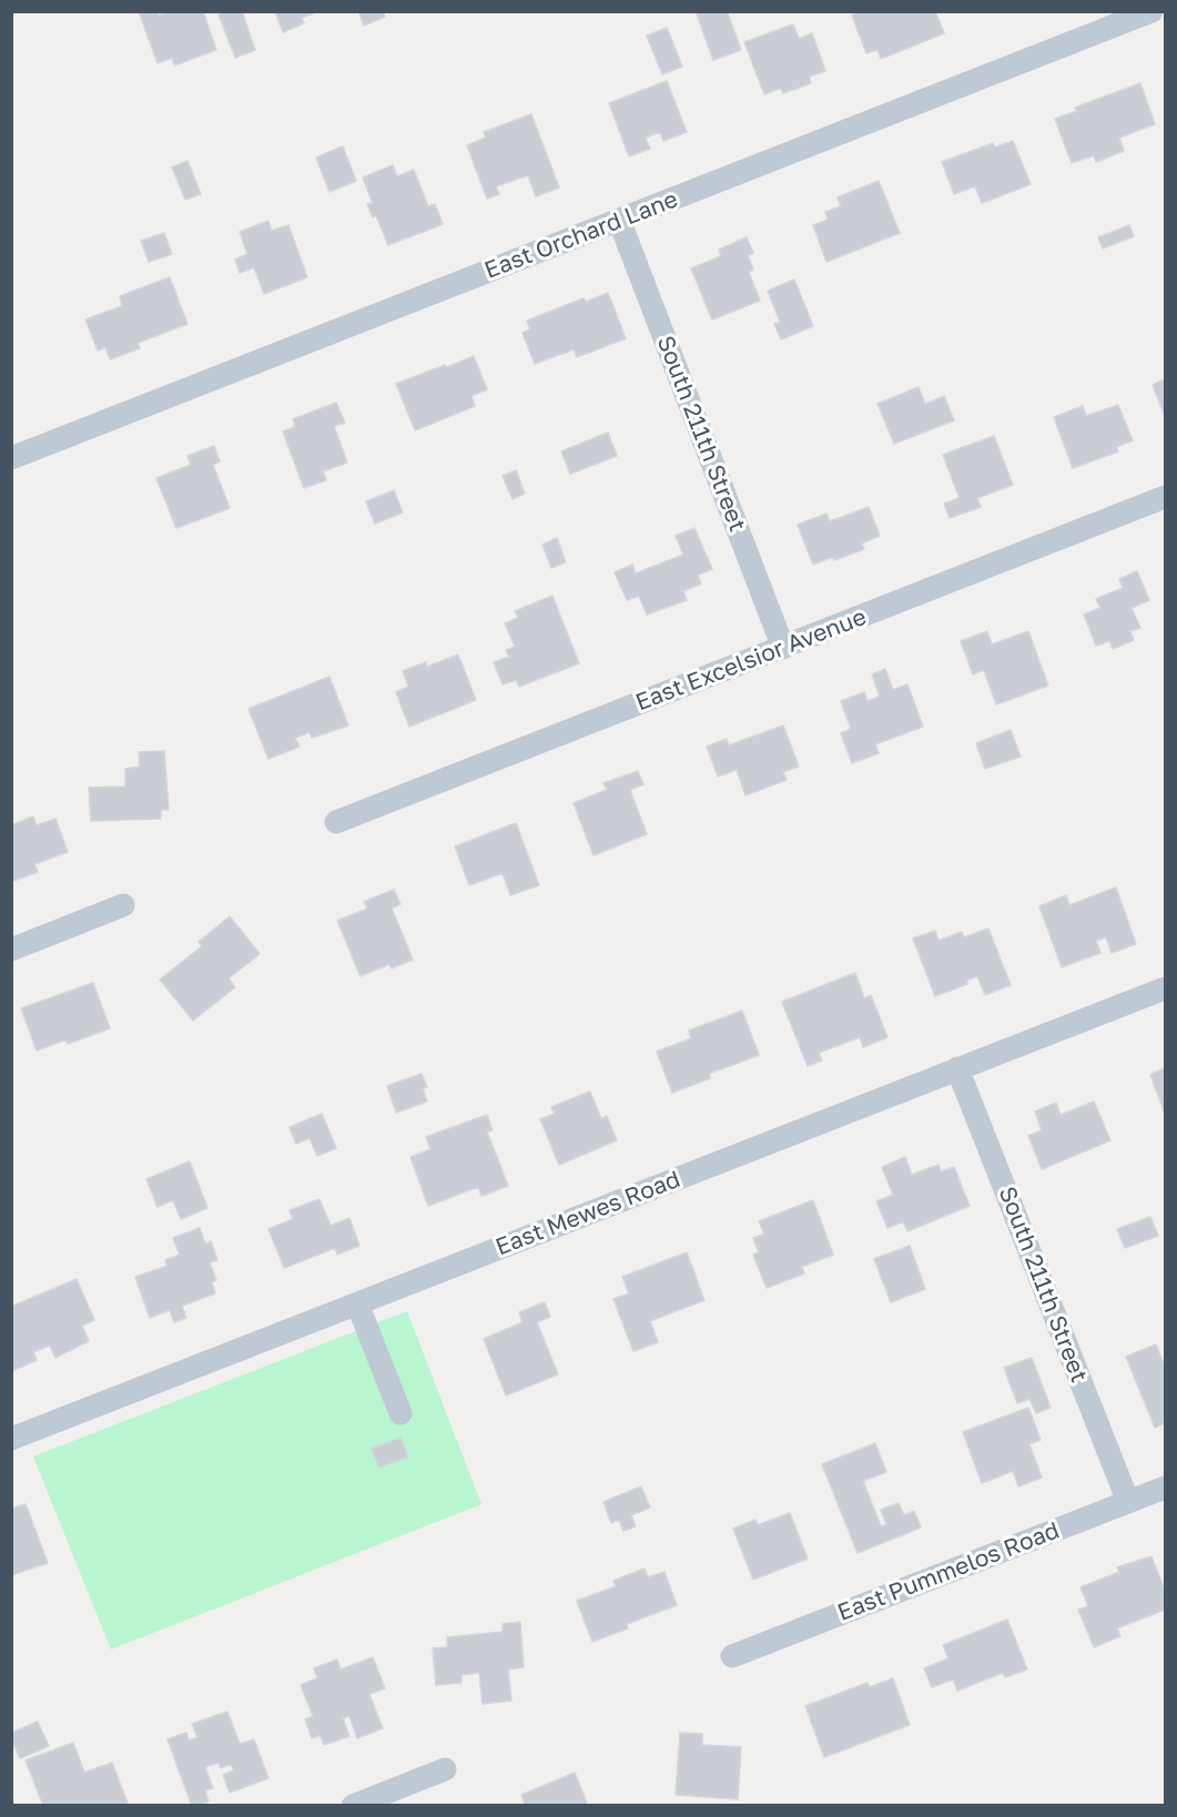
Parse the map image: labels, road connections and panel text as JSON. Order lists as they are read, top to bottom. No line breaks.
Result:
{"streets":{"street":["East Orchard Lane","South 211th Street","East Excelsior Avenue","East Mewes Road","East Pummelos Road"]},"crossings":[["East Orchard Lane","South 211th Street"],["South 211th Street","East Excelsior Avenue"],["South 211th Street","East Mewes Road"],["South 211th Street","East Pummelos Road"]]}
